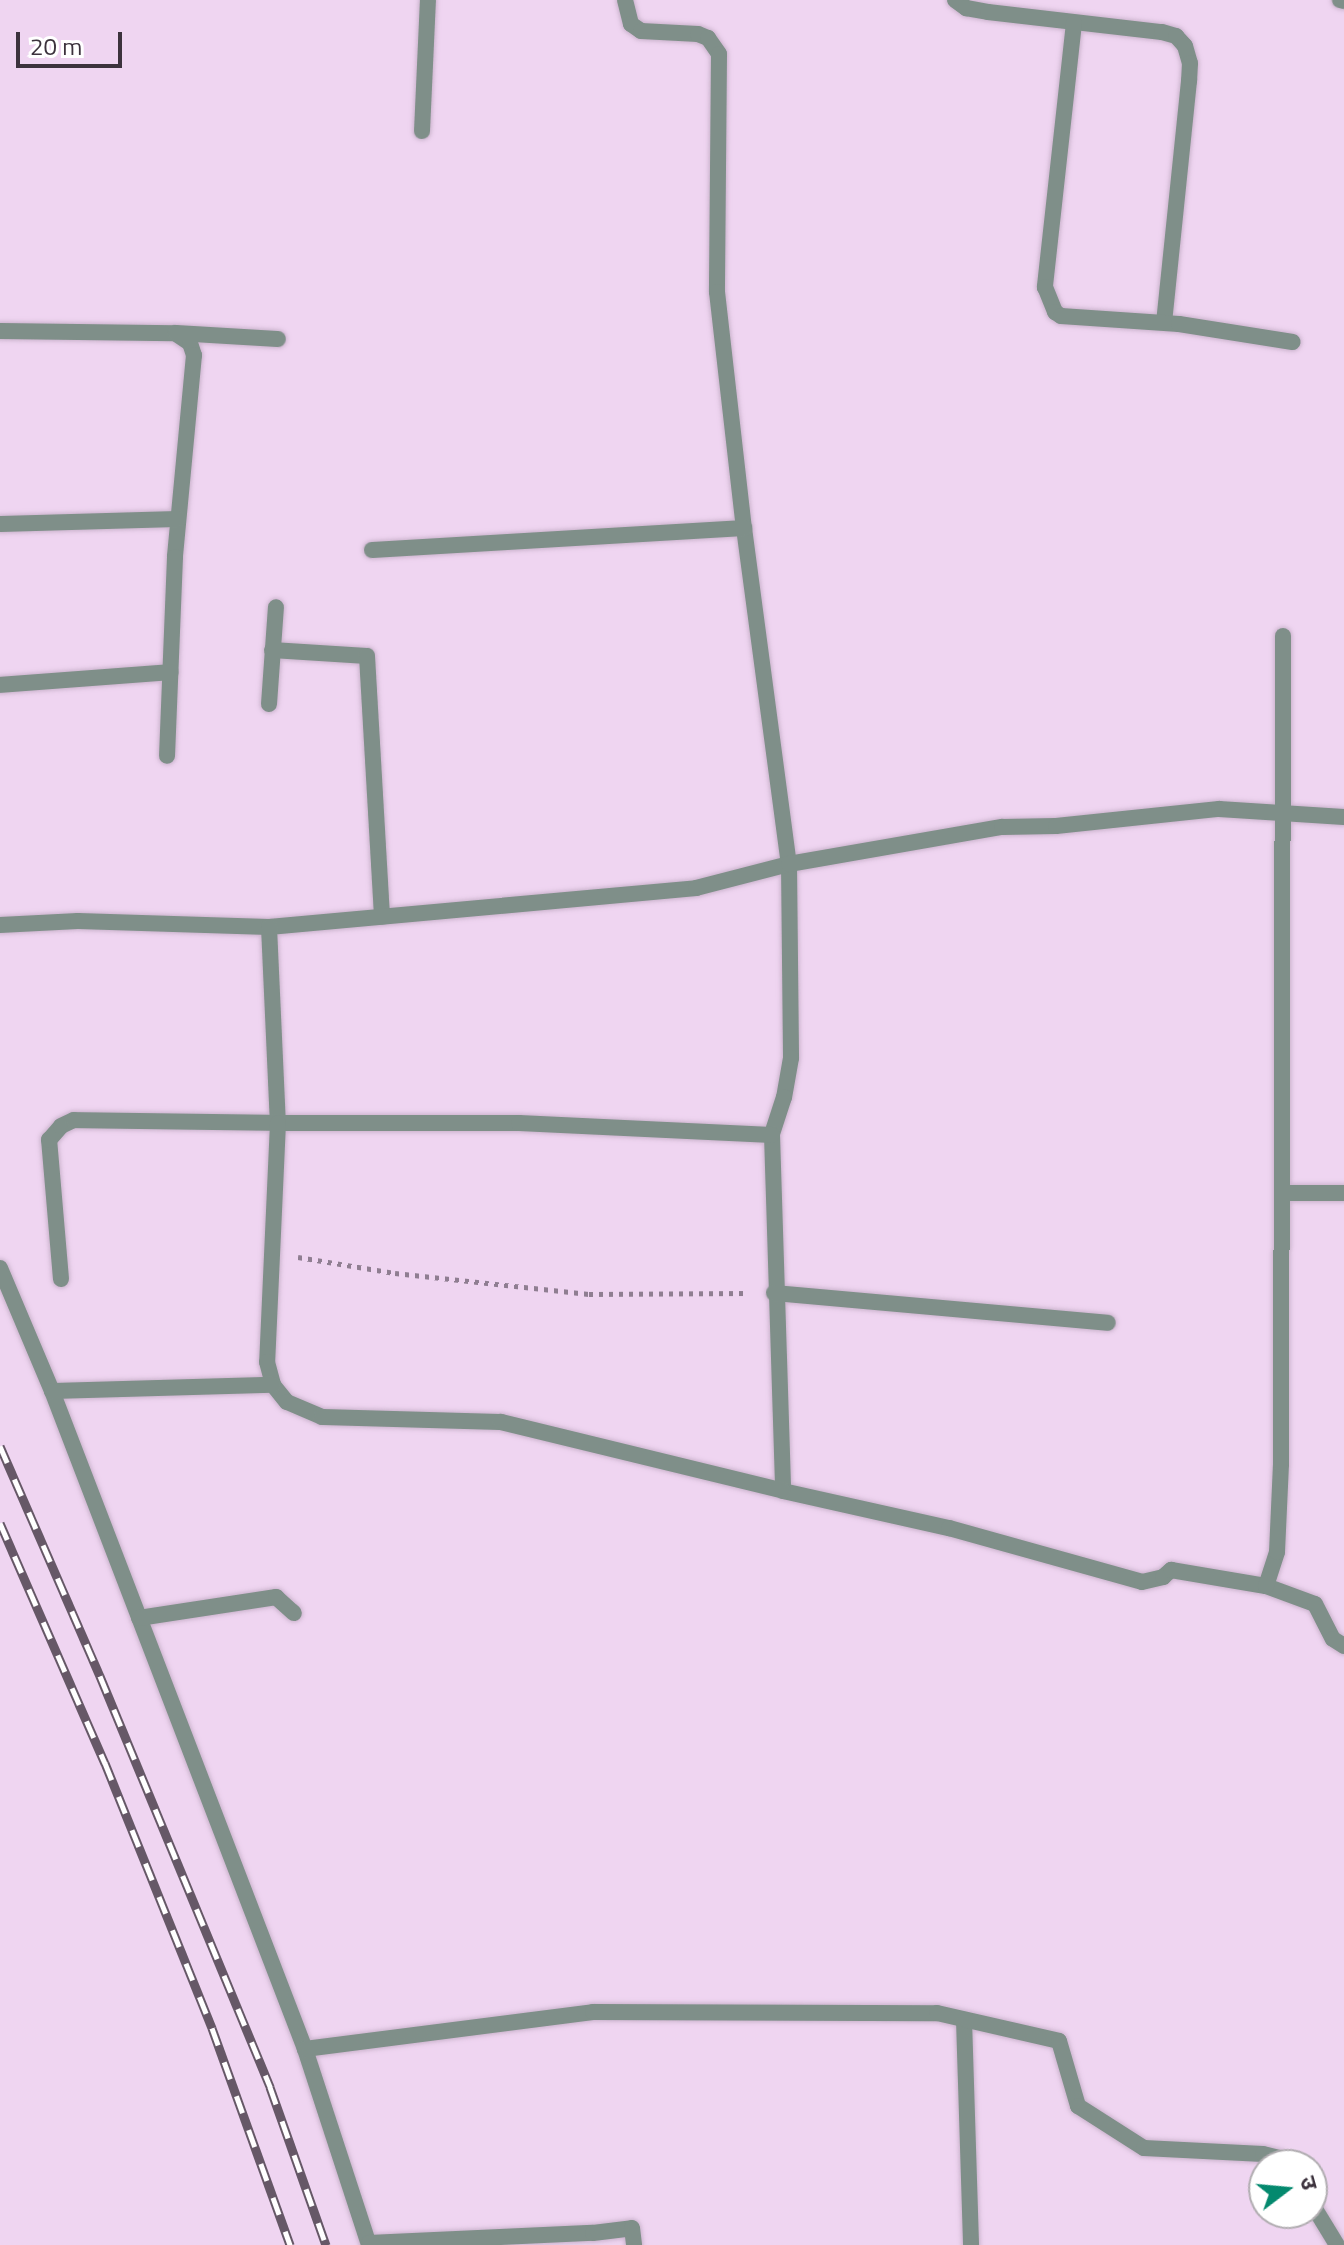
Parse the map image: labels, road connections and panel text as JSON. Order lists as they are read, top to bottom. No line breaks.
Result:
{"scale_bar":"20 m","north":"right"}
